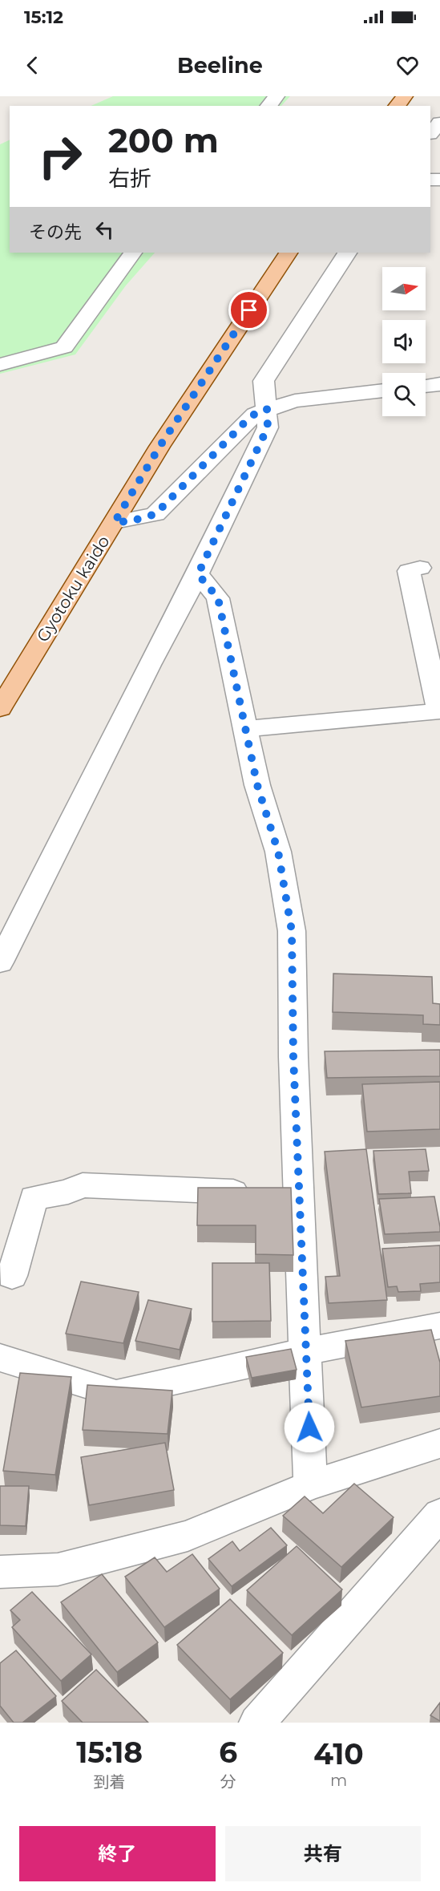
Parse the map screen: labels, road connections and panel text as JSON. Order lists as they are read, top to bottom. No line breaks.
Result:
{"streets":{"main road":["Gyotoku kaido"]},"north":"right","page":{"status":"15:12","header":"Beeline","turn":["200 m","右折"],"then":"その先","eta":["15:18","到着","6","分","410","m"],"buttons":["終了","共有"]}}
